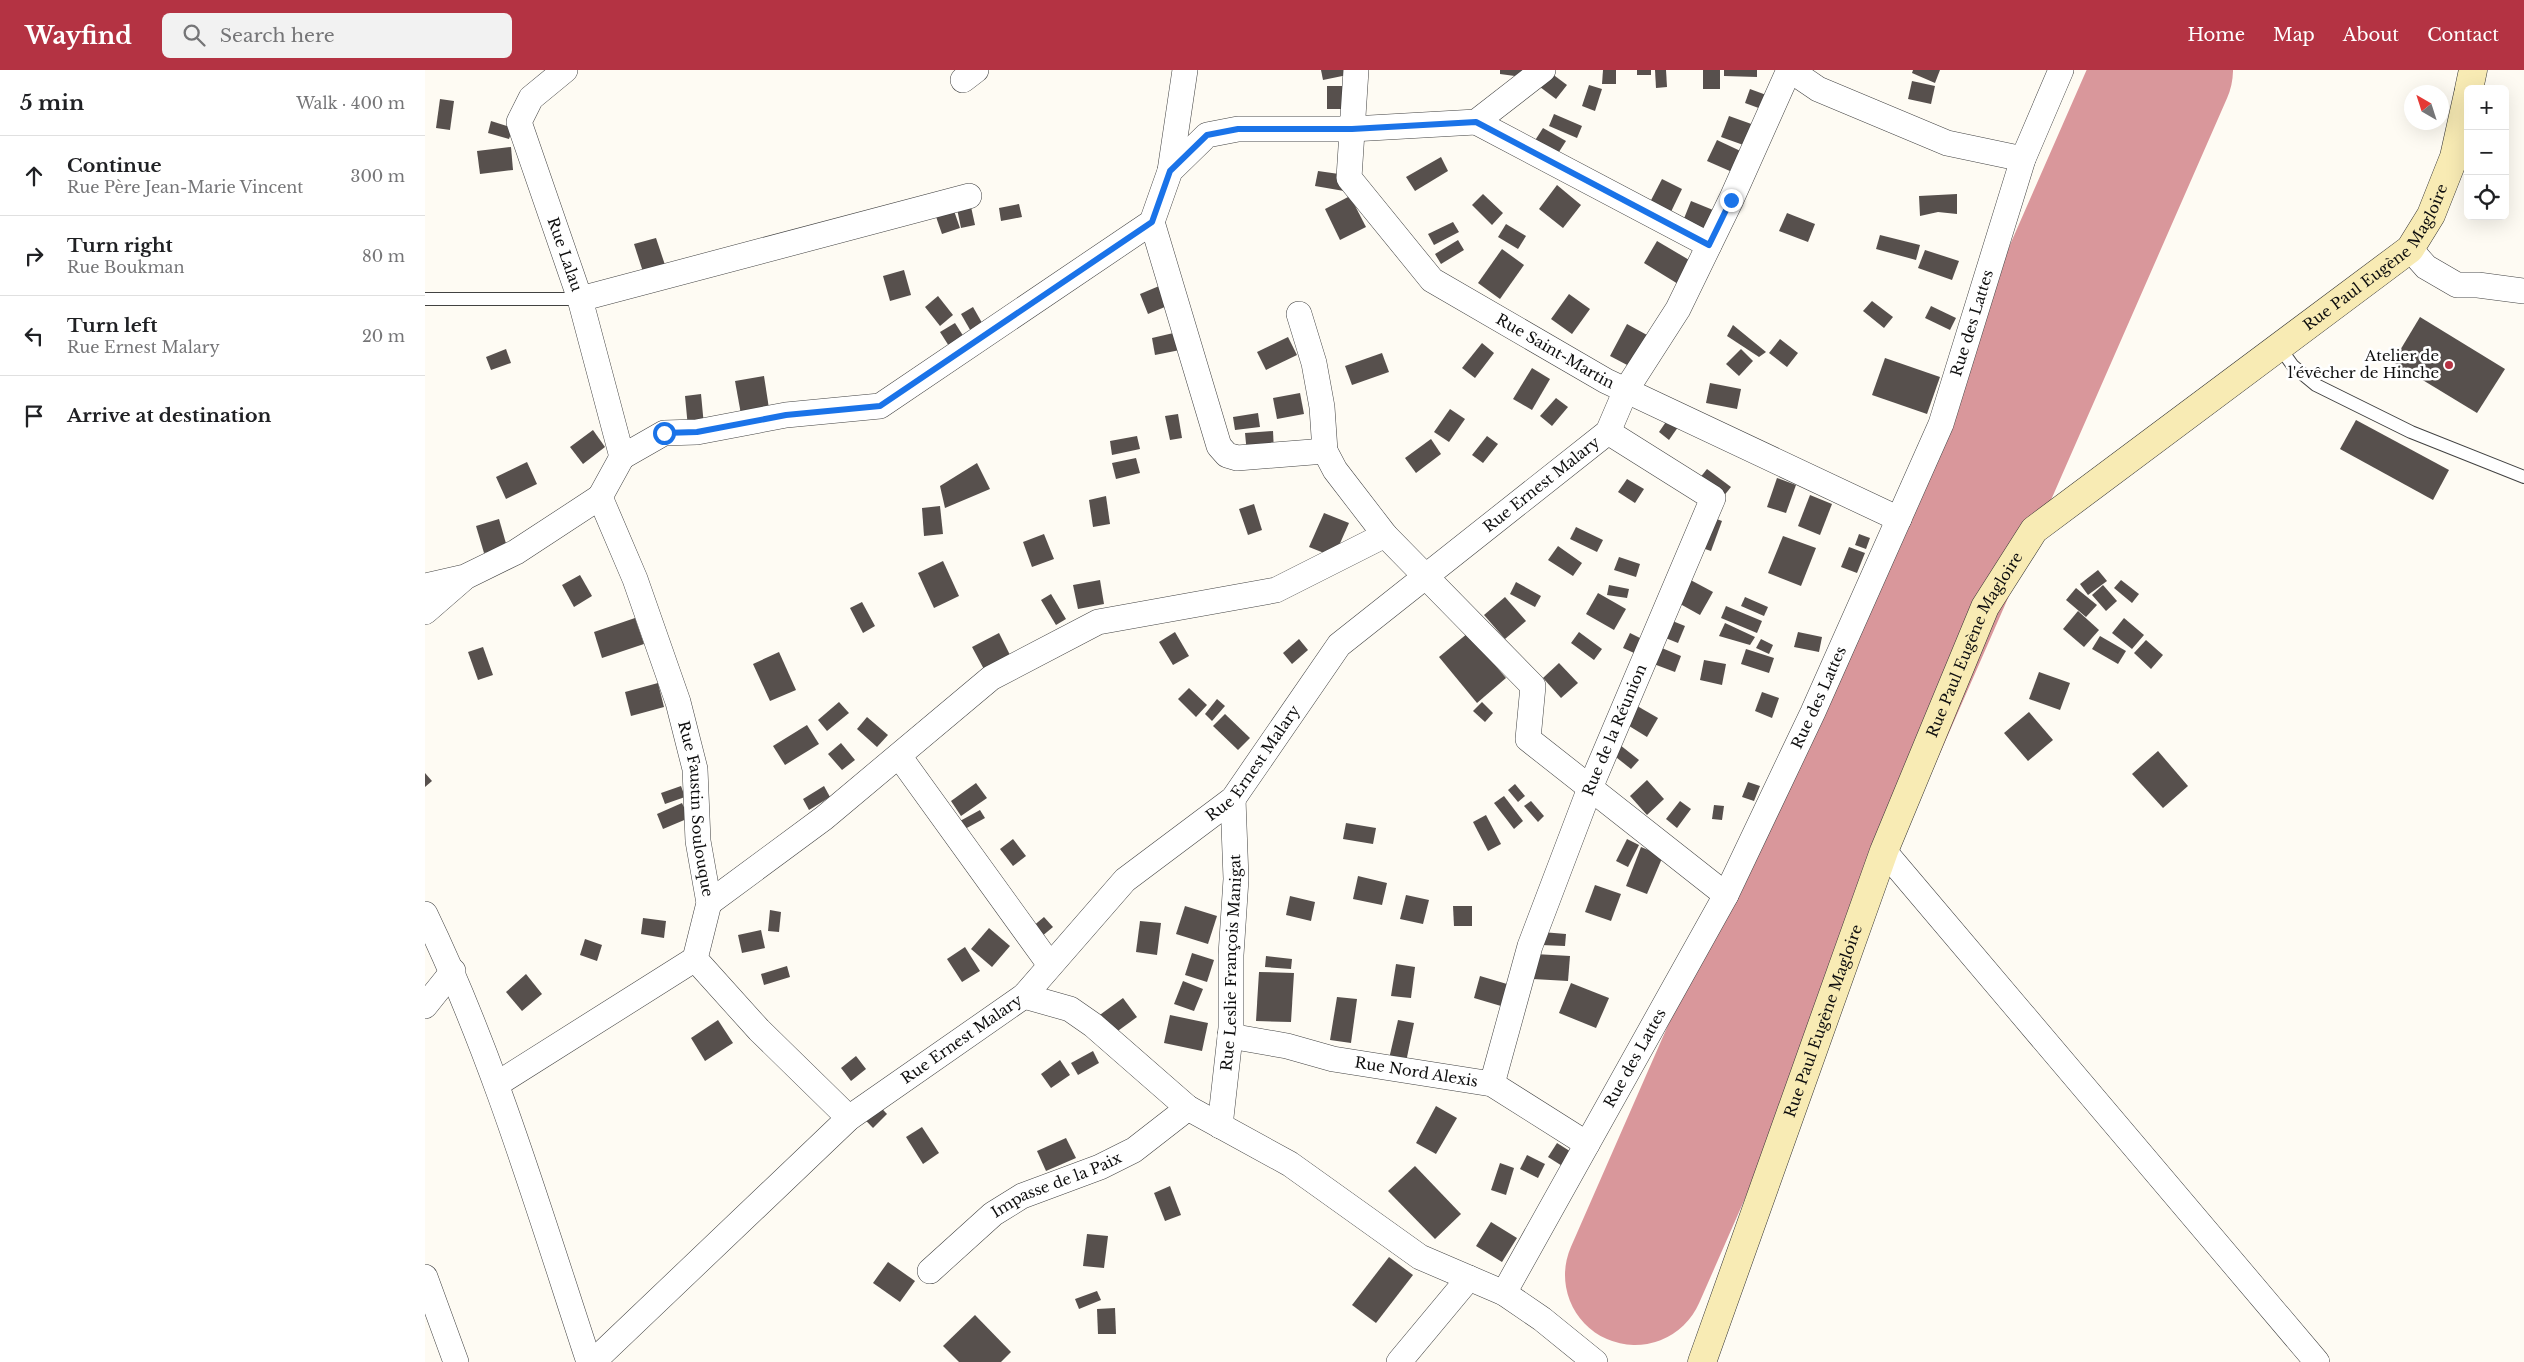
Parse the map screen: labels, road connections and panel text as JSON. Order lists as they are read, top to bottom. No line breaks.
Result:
{"streets":{"main road":["Rue Paul Eugène Magloire"],"street":["Rue Lalau","Rue des Lattes","Rue Saint-Martin","Rue Ernest Malary","Rue de la Réunion","Rue Faustin Soulouque","Rue Leslie François Manigat","Rue Nord Alexis","Impasse de la Paix"]},"crossings":[["Rue des Lattes","Rue Saint-Martin"],["Rue des Lattes","Rue Nord Alexis"],["Rue Saint-Martin","Rue Ernest Malary"],["Rue Ernest Malary","Rue de la Réunion"],["Rue Ernest Malary","Rue Leslie François Manigat"],["Rue de la Réunion","Rue Nord Alexis"],["Rue Leslie François Manigat","Rue Nord Alexis"]],"places":["Atelier de l'évêcher de Hinche"],"north":"top left","page":{"header":"Wayfind","search":"Search here","nav":["Home","Map","About","Contact"],"heading":["5 min","Walk · 400 m"],"map_buttons":["+","−"],"list":[["Continue","Rue Père Jean-Marie Vincent","300 m"],["Turn right","Rue Boukman","80 m"],["Turn left","Rue Ernest Malary","20 m"],"Arrive at destination"]}}
